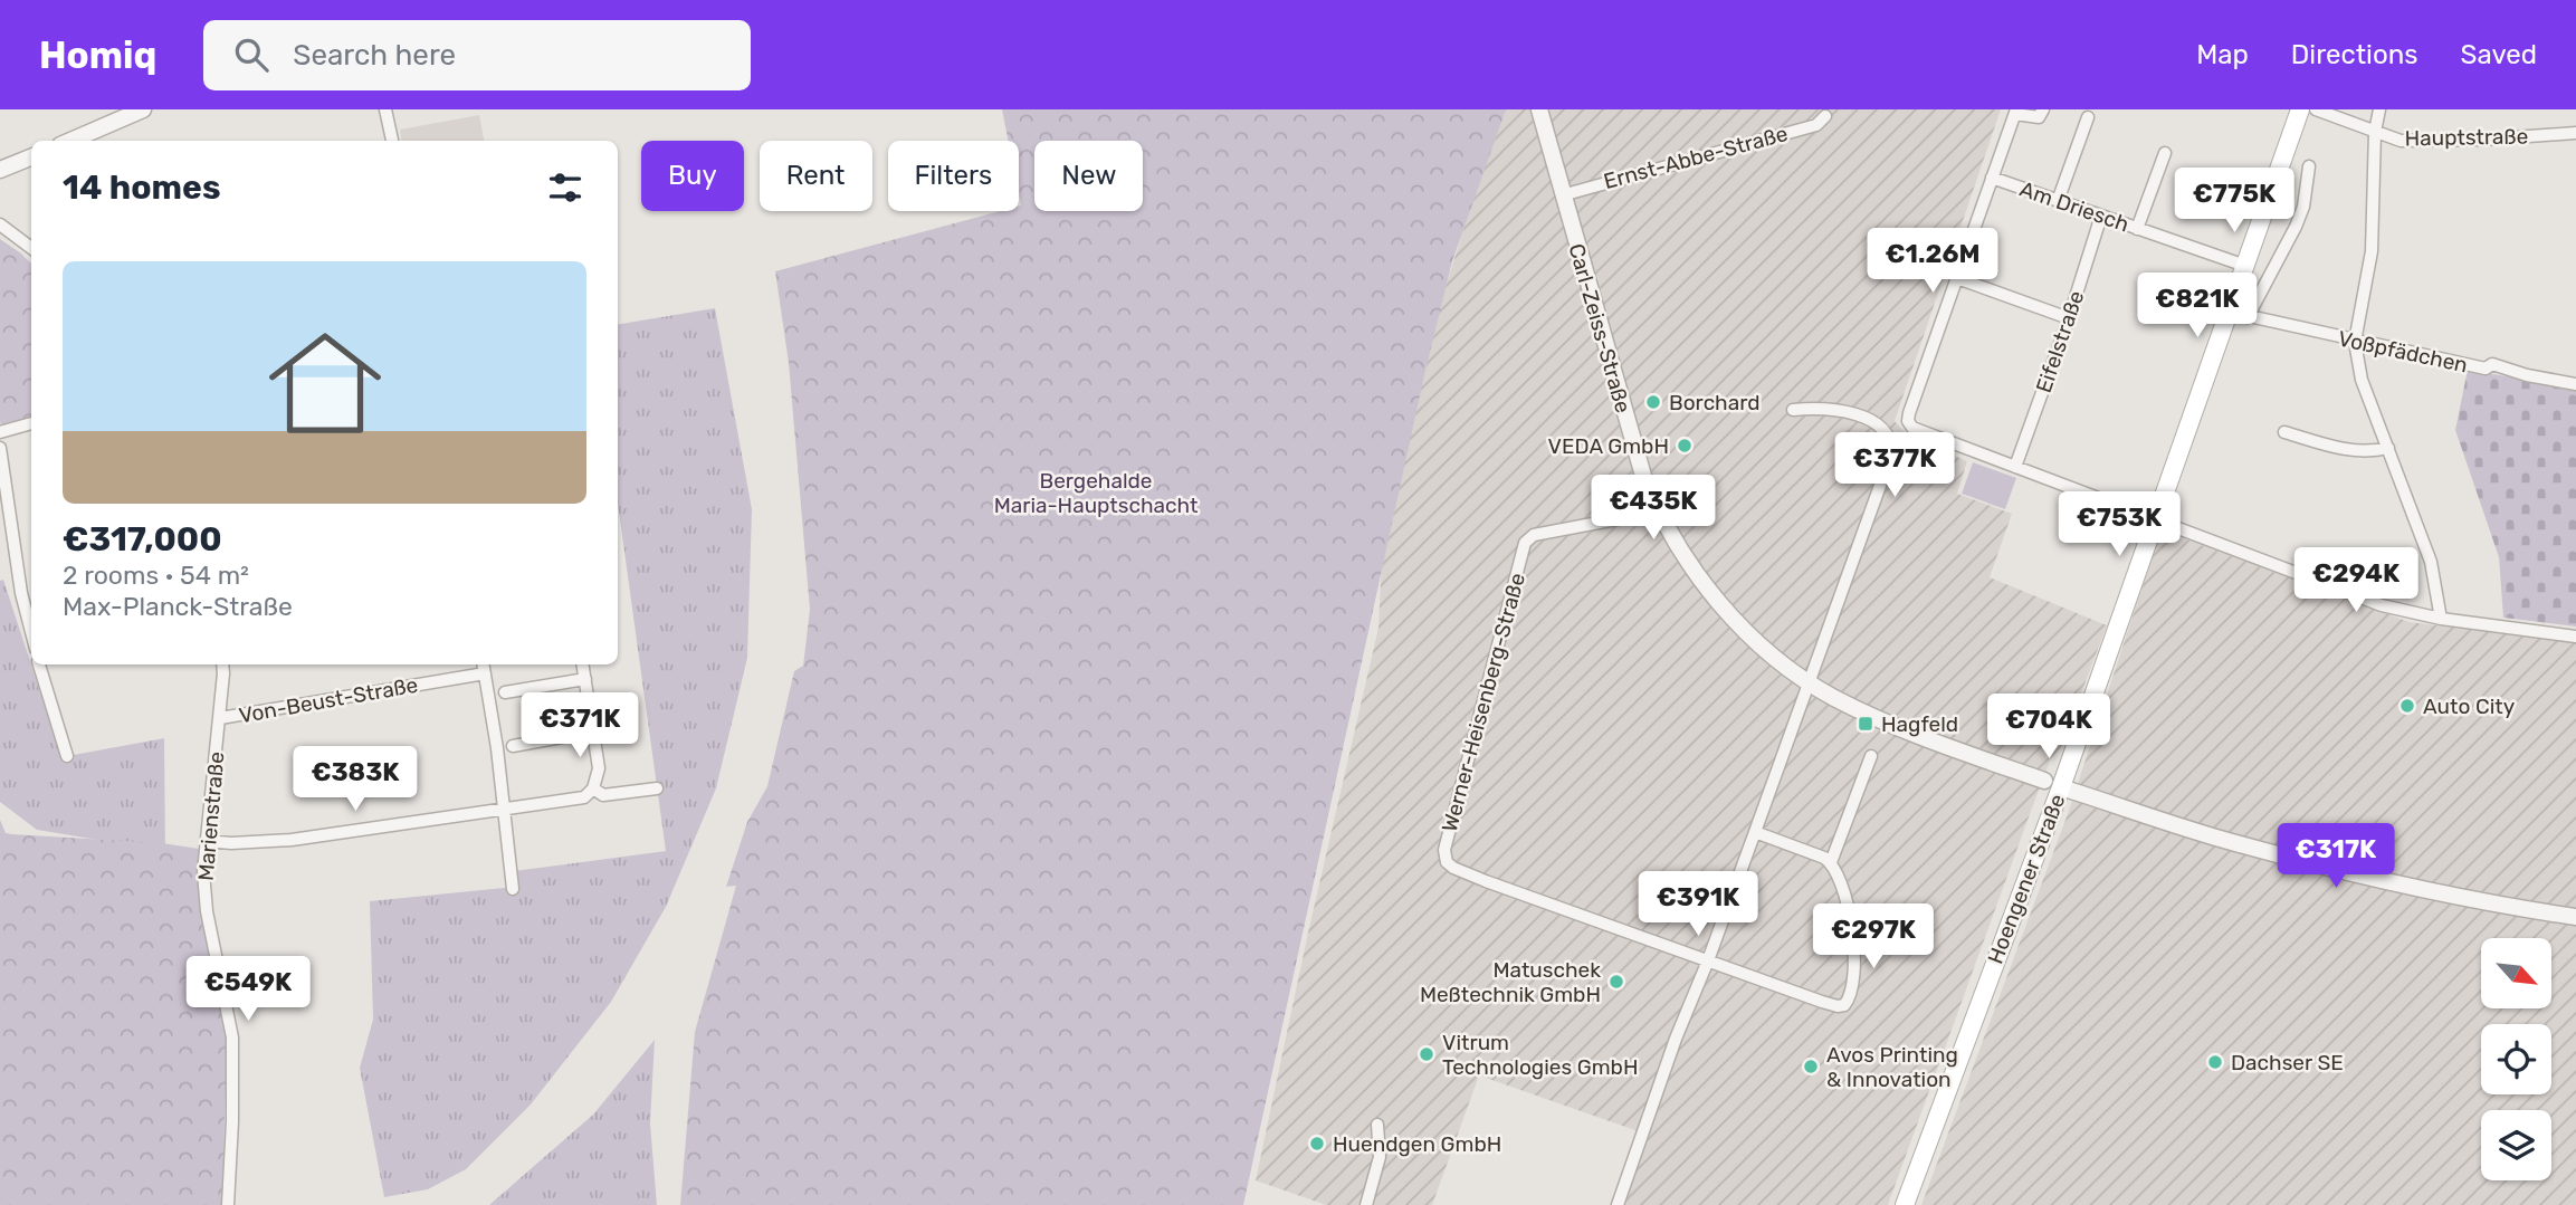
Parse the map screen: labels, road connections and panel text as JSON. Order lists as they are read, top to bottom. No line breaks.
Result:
{"streets":{"main road":["Hoengener Straße"],"street":["Hauptstraße","Ernst-Abbe-Straße","Am Driesch","Carl-Zeiss-Straße","Eifelstraße","Voßpfädchen","Von-Beust-Straße","Werner-Heisenberg-Straße","Marienstraße"]},"crossings":[["Ernst-Abbe-Straße","Carl-Zeiss-Straße"],["Am Driesch","Eifelstraße"],["Am Driesch","Hoengener Straße"],["Carl-Zeiss-Straße","Werner-Heisenberg-Straße"],["Carl-Zeiss-Straße","Hoengener Straße"],["Voßpfädchen","Hoengener Straße"],["Von-Beust-Straße","Marienstraße"]],"parks":["Bergehalde Maria-Hauptschacht"],"places":{"other":["Borchard","VEDA GmbH","Auto City","Matuschek Meßtechnik GmbH","Vitrum Technologies GmbH","Dachser SE","Avos Printing & Innovation","Huendgen GmbH"],"transit":["Hagfeld"]},"north":"bottom right","page":{"header":"Homiq","search":"Search here","nav":["Map","Directions","Saved"],"chip":["Buy","Rent","Filters","New"],"heading":"14 homes","price":["€775K","€1.26M","€821K","€377K","€435K","€753K","€294K","€371K","€704K","€383K","€317K","€391K","€297K","€549K"],"list":[{"name":"€317,000","note":"2 rooms · 54 m² · Max-Planck-Straße"}]}}
